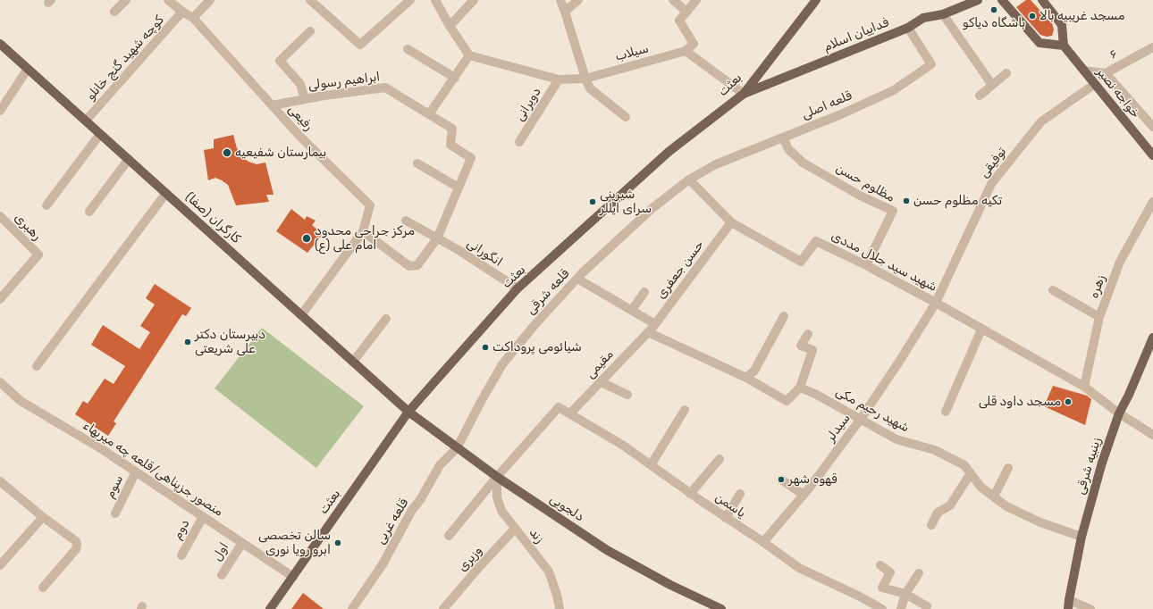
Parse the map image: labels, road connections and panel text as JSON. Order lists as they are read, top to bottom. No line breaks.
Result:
{"streets":{"main road":["فداییان اسلام","بعثت","خواجه نصیر","کارگران (صفا)","زینبیه شرقی","دلجویی"],"street":["سیلاب","۶","کوچه شهید گنج خانلو","ابراهیم رسولی","دویرانی","قلعه اصلی","رفیعی","توفیقی","مظلوم حسن","رهبری","انگورانی","شهید سید جلال مددی","حسن جعفری","زهره","قلعه شرقی","مقیمی","شهید رحیم مکی","سیدلر","منصور جزپناهی/قلعه چه میربهاء","سوم","یاسمن","قلعه غربی","دوم","زند","اول","وزیری"]},"crossings":[["فداییان اسلام","بعثت"],["فداییان اسلام","قلعه اصلی"],["سیلاب","دویرانی"],["۶","خواجه نصیر"],["کوچه شهید گنج خانلو","رفیعی"],["کوچه شهید گنج خانلو","کارگران (صفا)"],["ابراهیم رسولی","رفیعی"],["بعثت","کارگران (صفا)"],["بعثت","انگورانی"],["بعثت","منصور جزپناهی/قلعه چه میربهاء"],["بعثت","دلجویی"],["خواجه نصیر","توفیقی"],["قلعه اصلی","مظلوم حسن"],["قلعه اصلی","شهید سید جلال مددی"],["قلعه اصلی","قلعه شرقی"],["رفیعی","کارگران (صفا)"],["توفیقی","شهید سید جلال مددی"],["توفیقی","سیدلر"],["مظلوم حسن","شهید سید جلال مددی"],["کارگران (صفا)","دلجویی"],["شهید سید جلال مددی","حسن جعفری"],["شهید سید جلال مددی","زهره"],["شهید سید جلال مددی","قلعه شرقی"],["شهید سید جلال مددی","سیدلر"],["شهید سید جلال مددی","زینبیه شرقی"],["حسن جعفری","مقیمی"],["قلعه شرقی","دلجویی"],["قلعه شرقی","قلعه غربی"],["مقیمی","یاسمن"],["شهید رحیم مکی","سیدلر"],["شهید رحیم مکی","زینبیه شرقی"],["سیدلر","یاسمن"],["منصور جزپناهی/قلعه چه میربهاء","سوم"],["منصور جزپناهی/قلعه چه میربهاء","دوم"],["منصور جزپناهی/قلعه چه میربهاء","اول"],["دلجویی","قلعه غربی"],["دلجویی","زند"],["زند","وزیری"]],"places":["باشگاه دیاکو","مسجد غریبیه بالا","بیمارستان شفیعیه","تکیه مظلوم حسن","شیرینی سرای ایللر","مرکز جراحی محدود امام علی (ع)","دبیرستان دکتر علی شریعتی","شیائومی پروداکت","مسجد داود قلی","قهوه شهر","سالن تخصصی ابرو رویا نوری"]}
